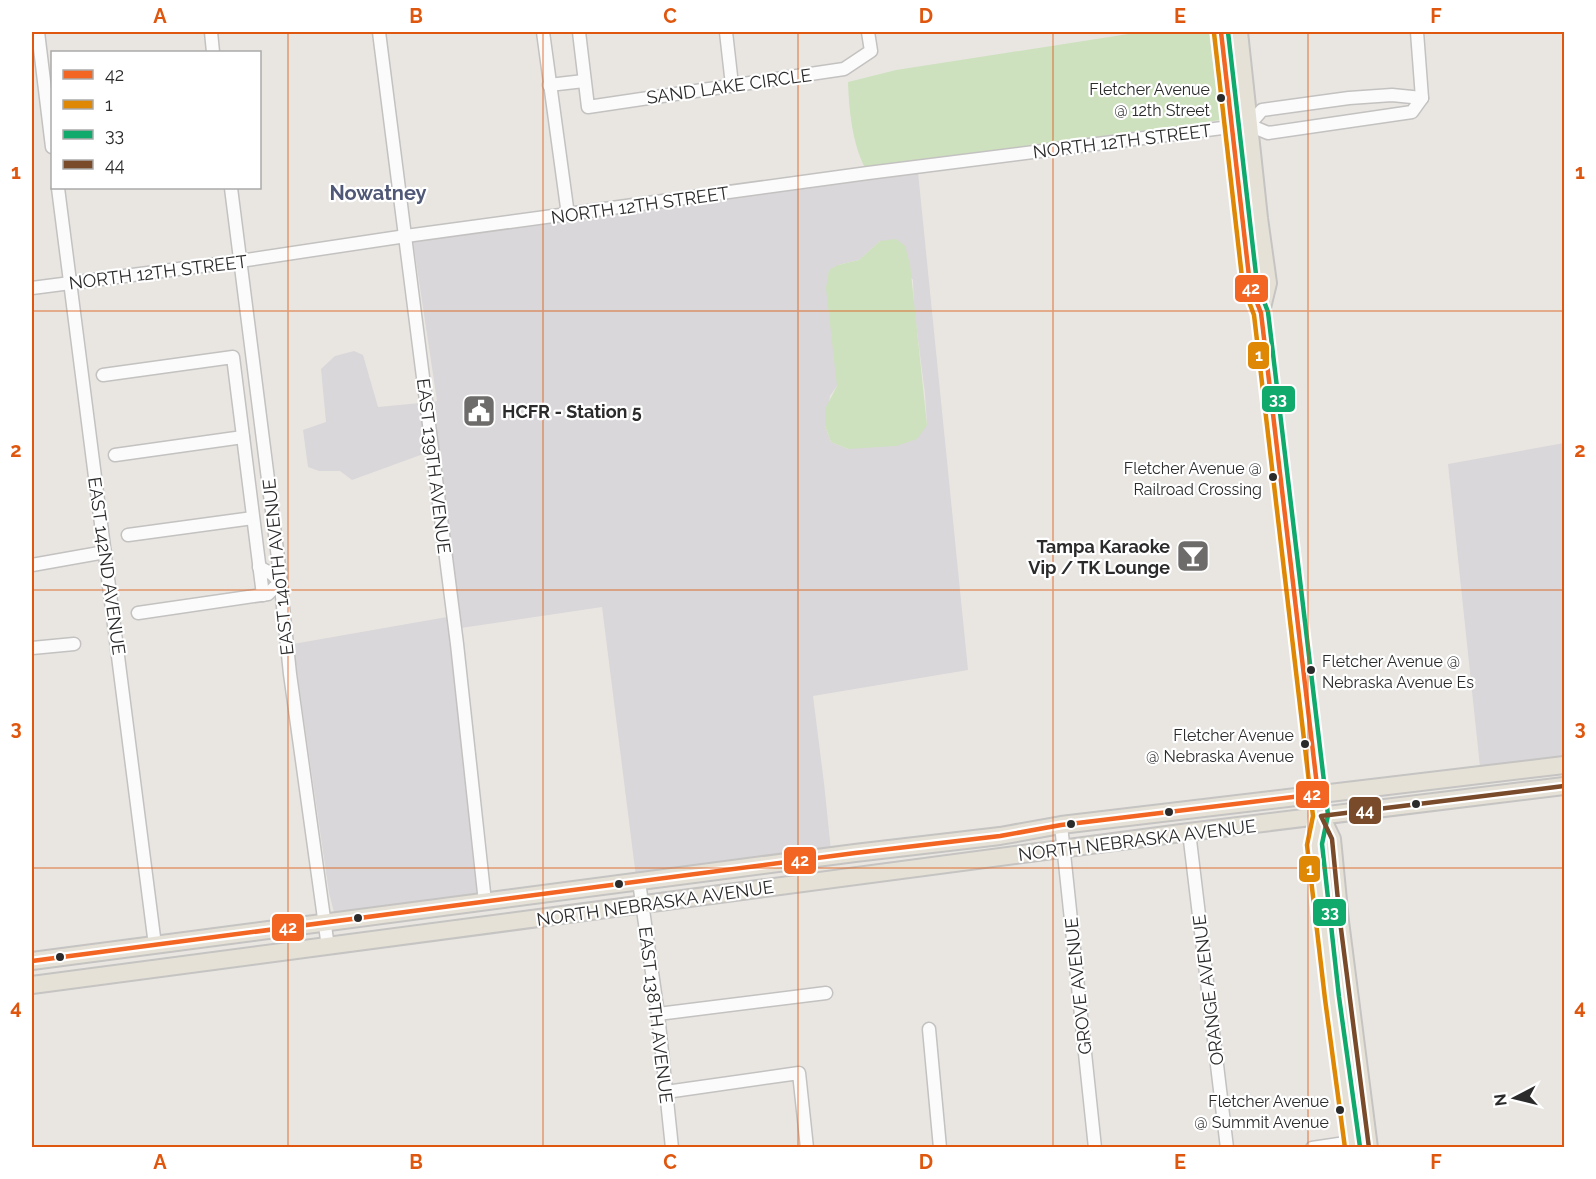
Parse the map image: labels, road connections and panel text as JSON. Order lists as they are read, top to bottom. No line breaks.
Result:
{"streets":{"main road":["NORTH NEBRASKA AVENUE"],"street":["SAND LAKE CIRCLE","NORTH 12TH STREET","EAST 139TH AVENUE","EAST 142ND AVENUE","EAST 140TH AVENUE","GROVE AVENUE","ORANGE AVENUE","EAST 138TH AVENUE"]},"crossings":[["NORTH 12TH STREET","EAST 139TH AVENUE"],["NORTH 12TH STREET","EAST 142ND AVENUE"],["NORTH 12TH STREET","EAST 140TH AVENUE"],["EAST 139TH AVENUE","NORTH NEBRASKA AVENUE"],["EAST 142ND AVENUE","NORTH NEBRASKA AVENUE"],["EAST 140TH AVENUE","NORTH NEBRASKA AVENUE"],["NORTH NEBRASKA AVENUE","GROVE AVENUE"],["NORTH NEBRASKA AVENUE","ORANGE AVENUE"],["NORTH NEBRASKA AVENUE","EAST 138TH AVENUE"]],"districts":["Nowatney"],"places":{"other":["Fletcher Avenue @ 12th Street","Fletcher Avenue @ Railroad Crossing","Fletcher Avenue @ Nebraska Avenue Es","Fletcher Avenue @ Nebraska Avenue","Fletcher Avenue @ Summit Avenue"],"public building":["HCFR - Station 5"],"bar":["Tampa Karaoke Vip / TK Lounge"]},"lines":["transit line 42","transit line 33","transit line 1","transit line 44"],"legend":["42","1","33","44"],"north":"left","grid":{"columns":["A","B","C","D","E","F"],"rows":["1","2","3","4"]}}
